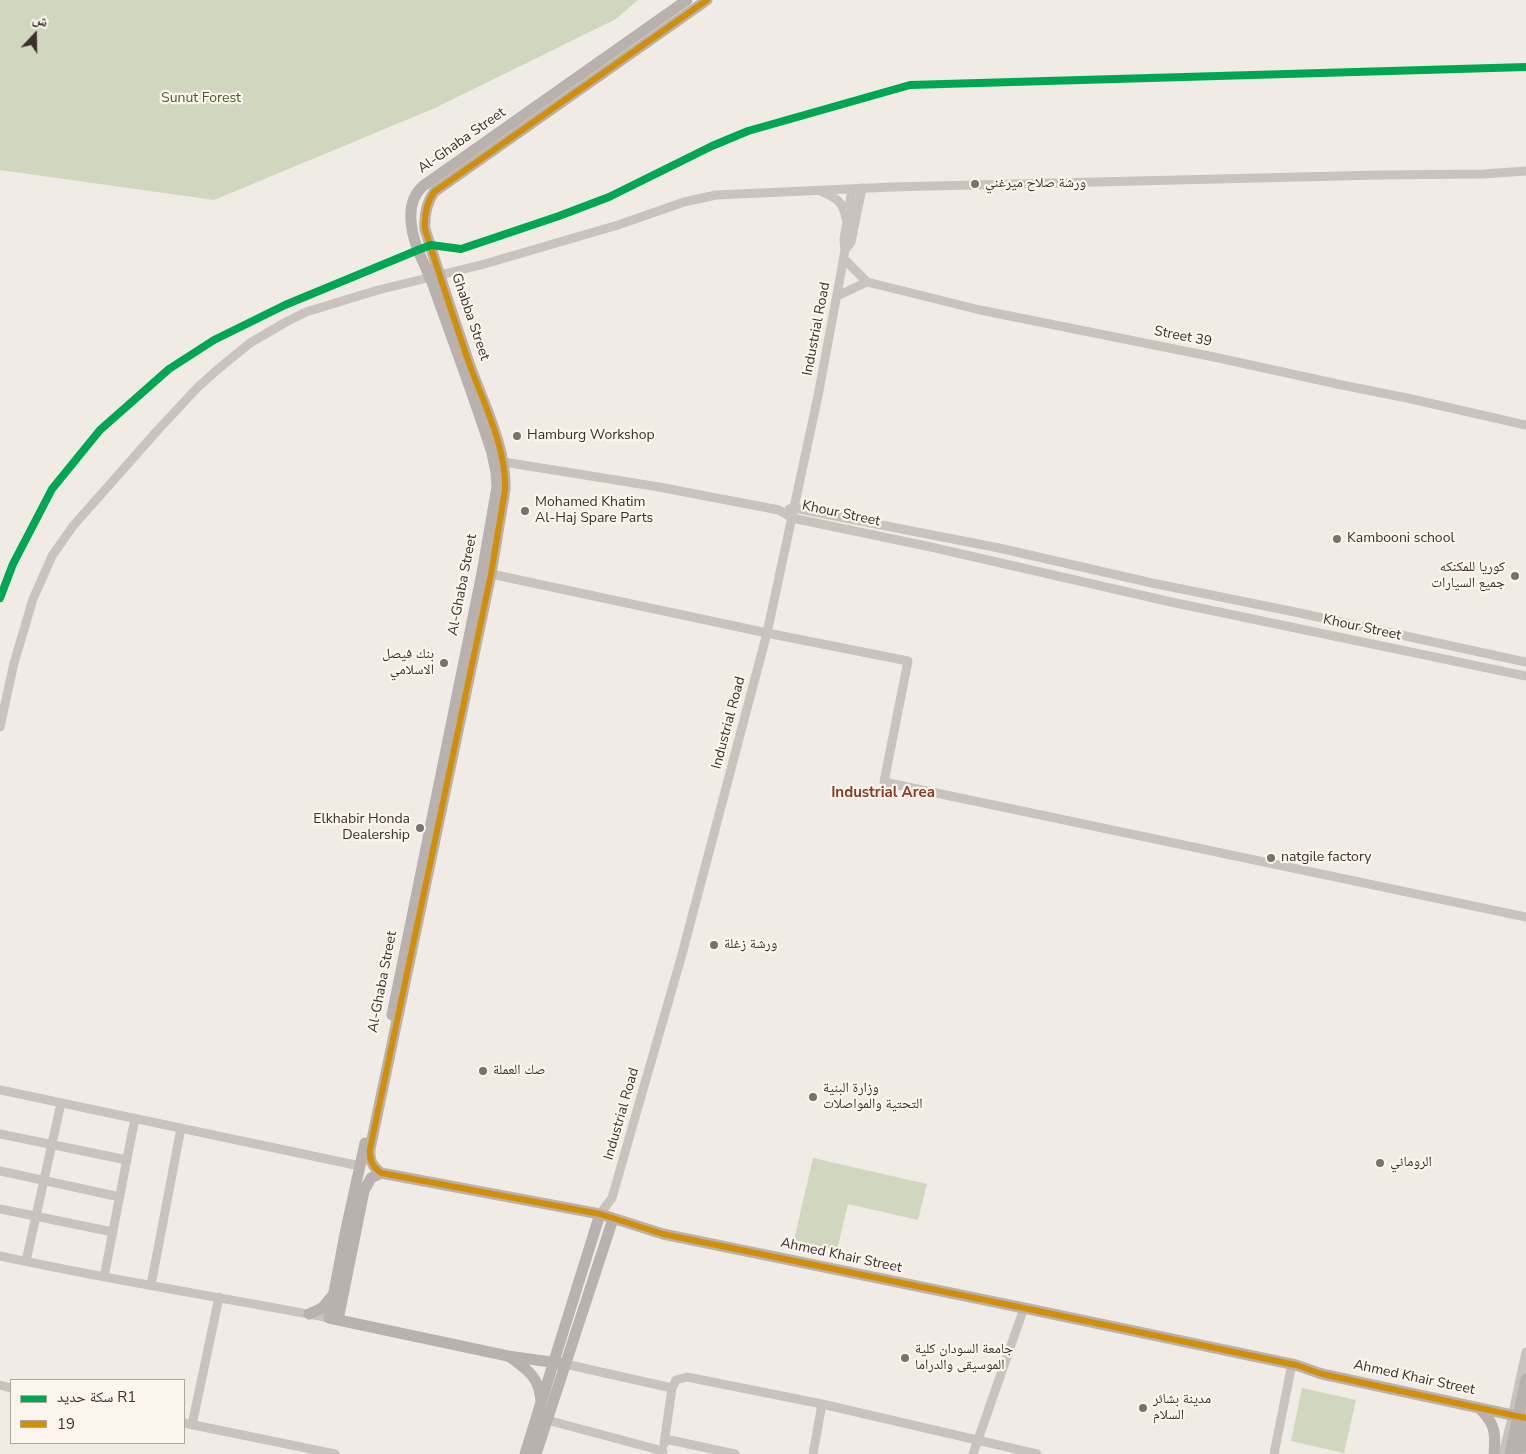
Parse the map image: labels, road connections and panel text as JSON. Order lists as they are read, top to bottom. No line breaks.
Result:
{"streets":{"main road":["Al-Ghaba Street","Ghabba Street","Ahmed Khair Street"],"street":["Industrial Road","Street 39","Khour Street"]},"crossings":[["Al-Ghaba Street","Ghabba Street"],["Al-Ghaba Street","Ahmed Khair Street"],["Ghabba Street","Khour Street"],["Industrial Road","Khour Street"]],"districts":["Industrial Area"],"parks":["Sunut Forest"],"places":["ورشة صلاح ميرغني","Hamburg Workshop","Mohamed Khatim Al-Haj Spare Parts","Kambooni school","كوريا للمكنكه جميع السيارات","بنك فيصل الاسلامي","Elkhabir Honda Dealership","natgile factory","ورشة زغلة","صك العملة","وزارة البنية التحتية والمواصلات","الروماني","جامعة السودان كلية الموسيقى والدراما","مدينة بشائر السلام"],"lines":["transit line 19","rail line R1"],"legend":["سكة حديد R1","19"],"north":"top"}
